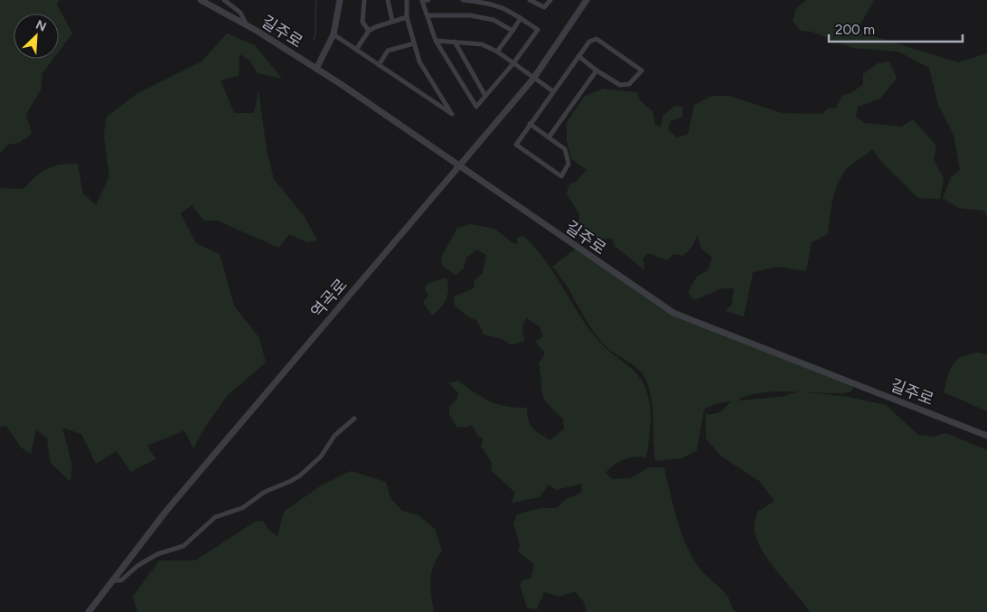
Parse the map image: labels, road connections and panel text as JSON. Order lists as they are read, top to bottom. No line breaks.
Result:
{"streets":{"street":["길주로","역곡로"]},"crossings":[["길주로","역곡로"]],"scale_bar":"200 m","north":"top right"}
